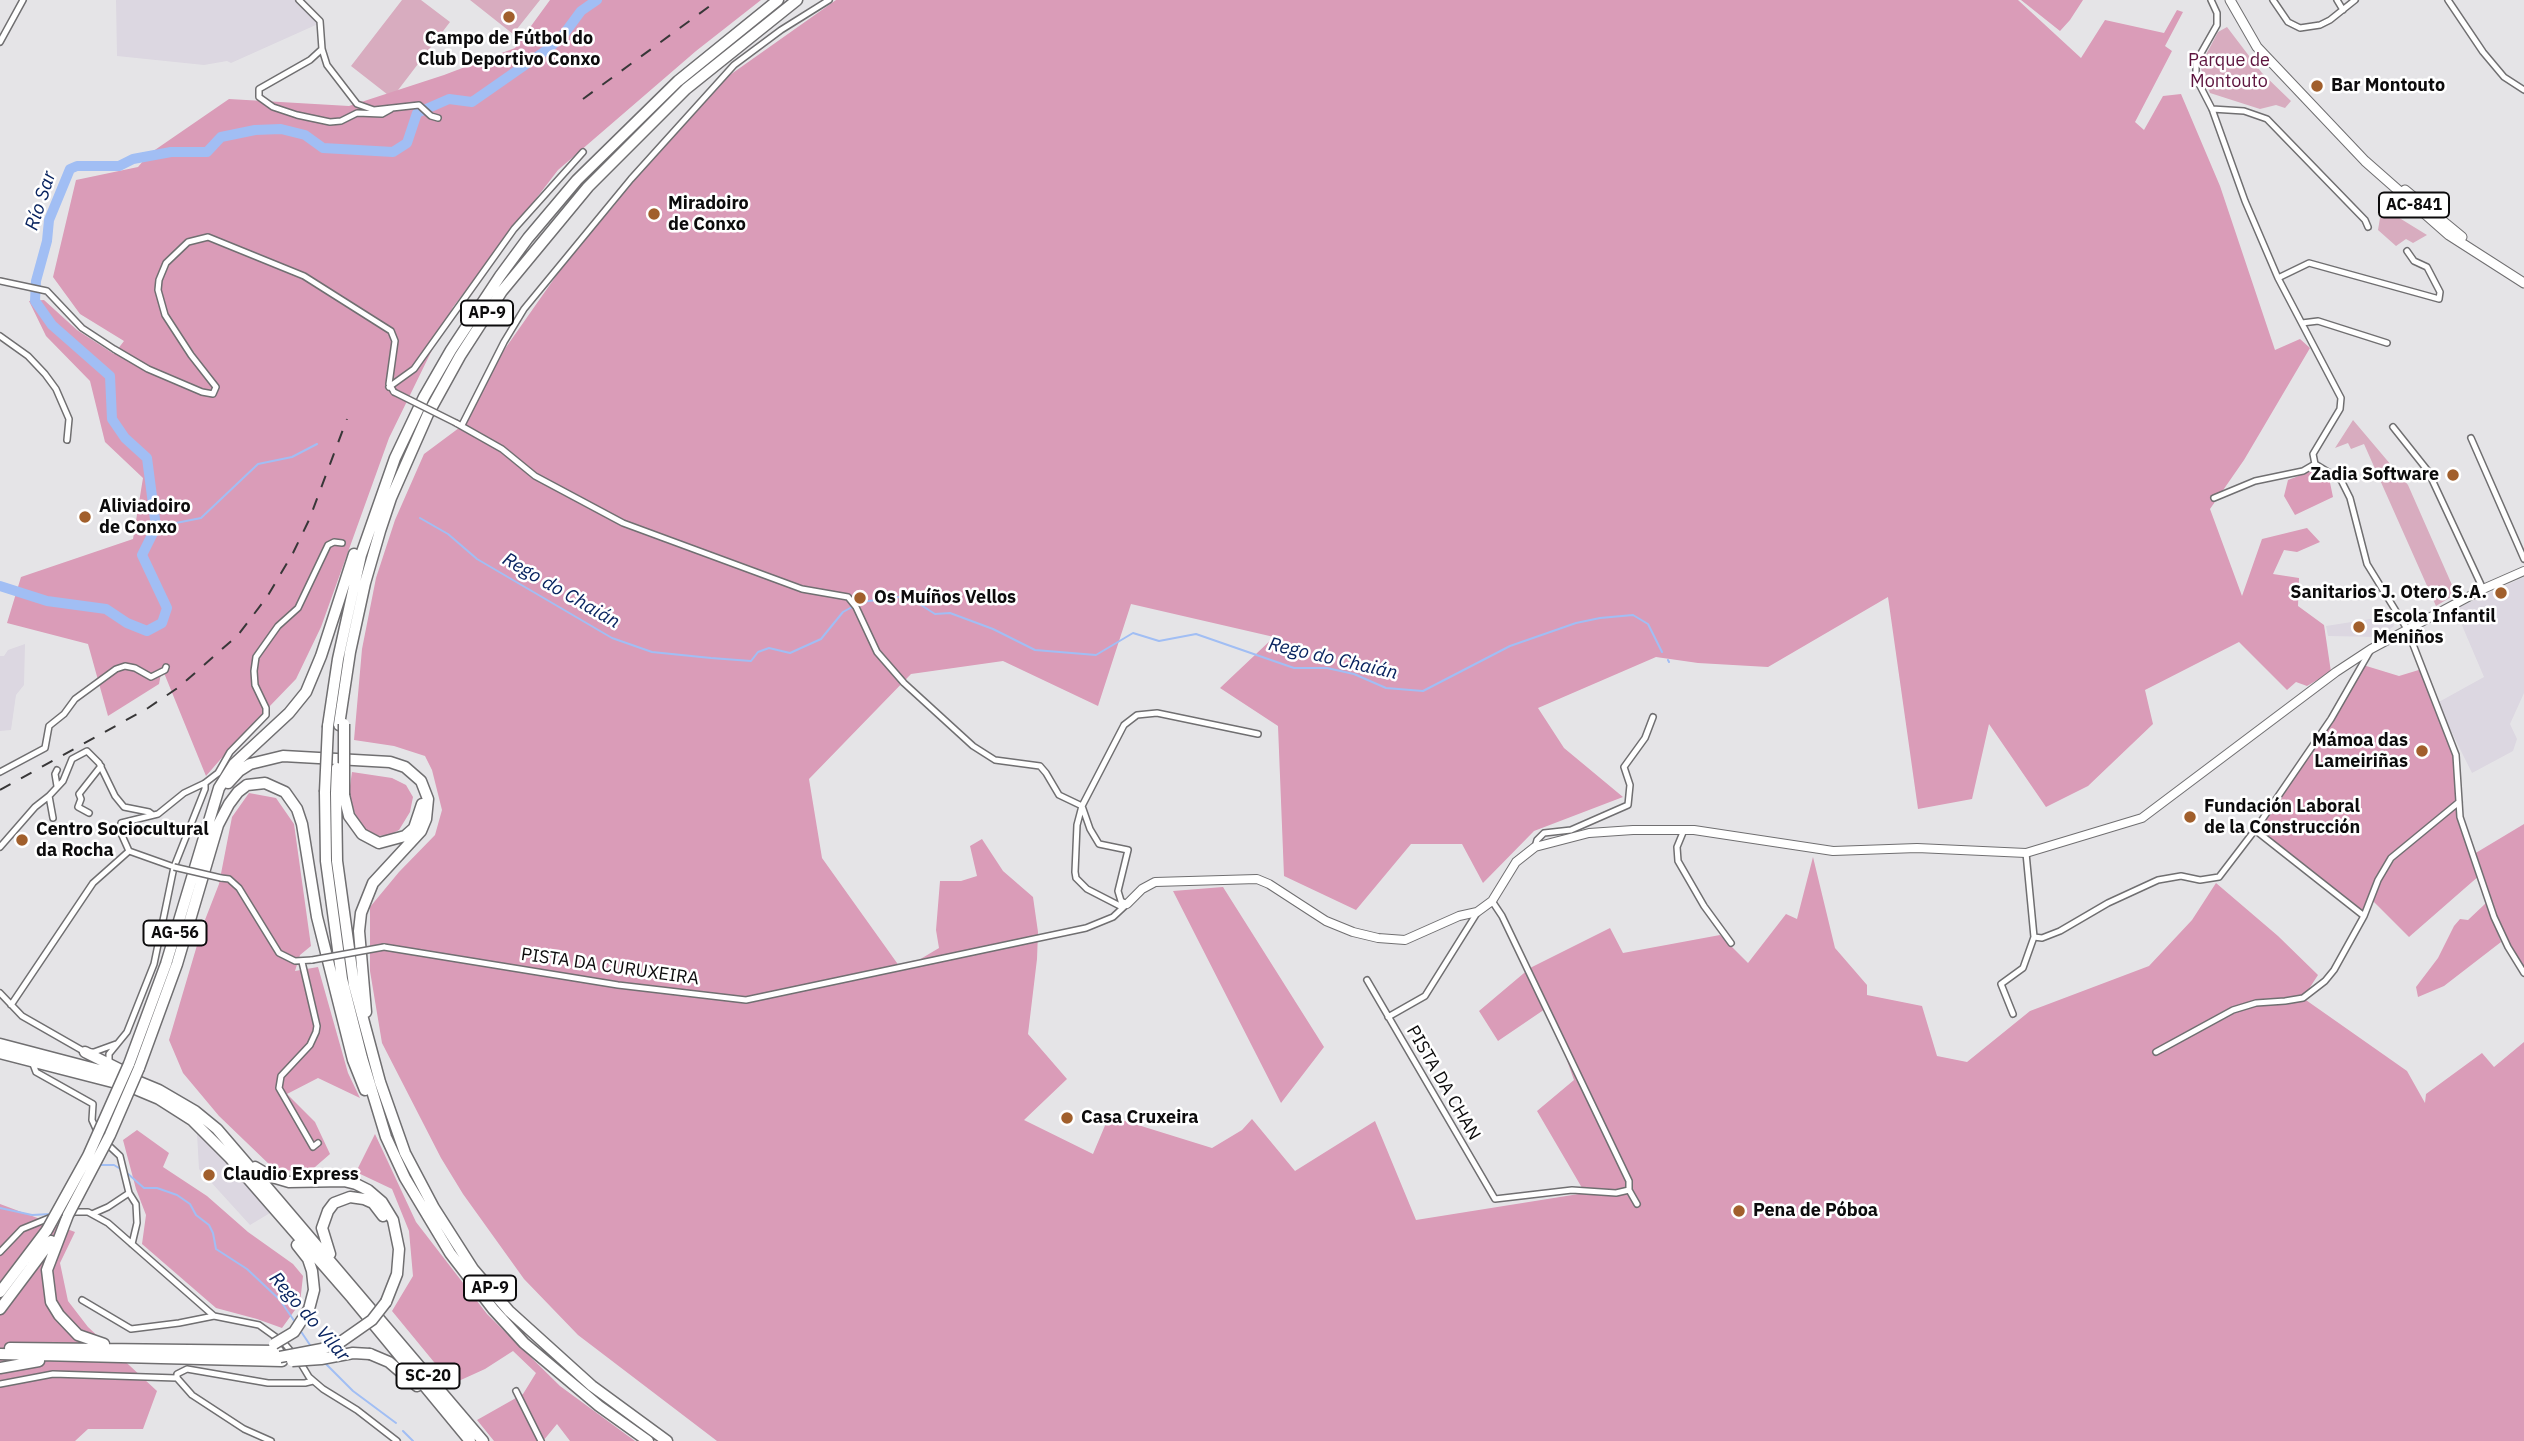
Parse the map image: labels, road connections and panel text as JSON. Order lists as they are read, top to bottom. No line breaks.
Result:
{"streets":{"highway":["AP-9","AG-56","SC-20"],"main road":["AC-841"],"street":["PISTA DA CURUXEIRA","PISTA DA CHAN"]},"water":["Río Sar","Rego do Chaián","Rego do Vilar"],"parks":["Parque de Montouto"],"places":["Campo de Fútbol do Club Deportivo Conxo","Bar Montouto","Miradoiro de Conxo","Zadia Software","Aliviadoiro de Conxo","Sanitarios J. Otero S.A.","Os Muíños Vellos","Escola Infantil Meniños","Mámoa das Lameiriñas","Fundación Laboral de la Construcción","Centro Sociocultural da Rocha","Casa Cruxeira","Claudio Express","Pena de Póboa"]}
